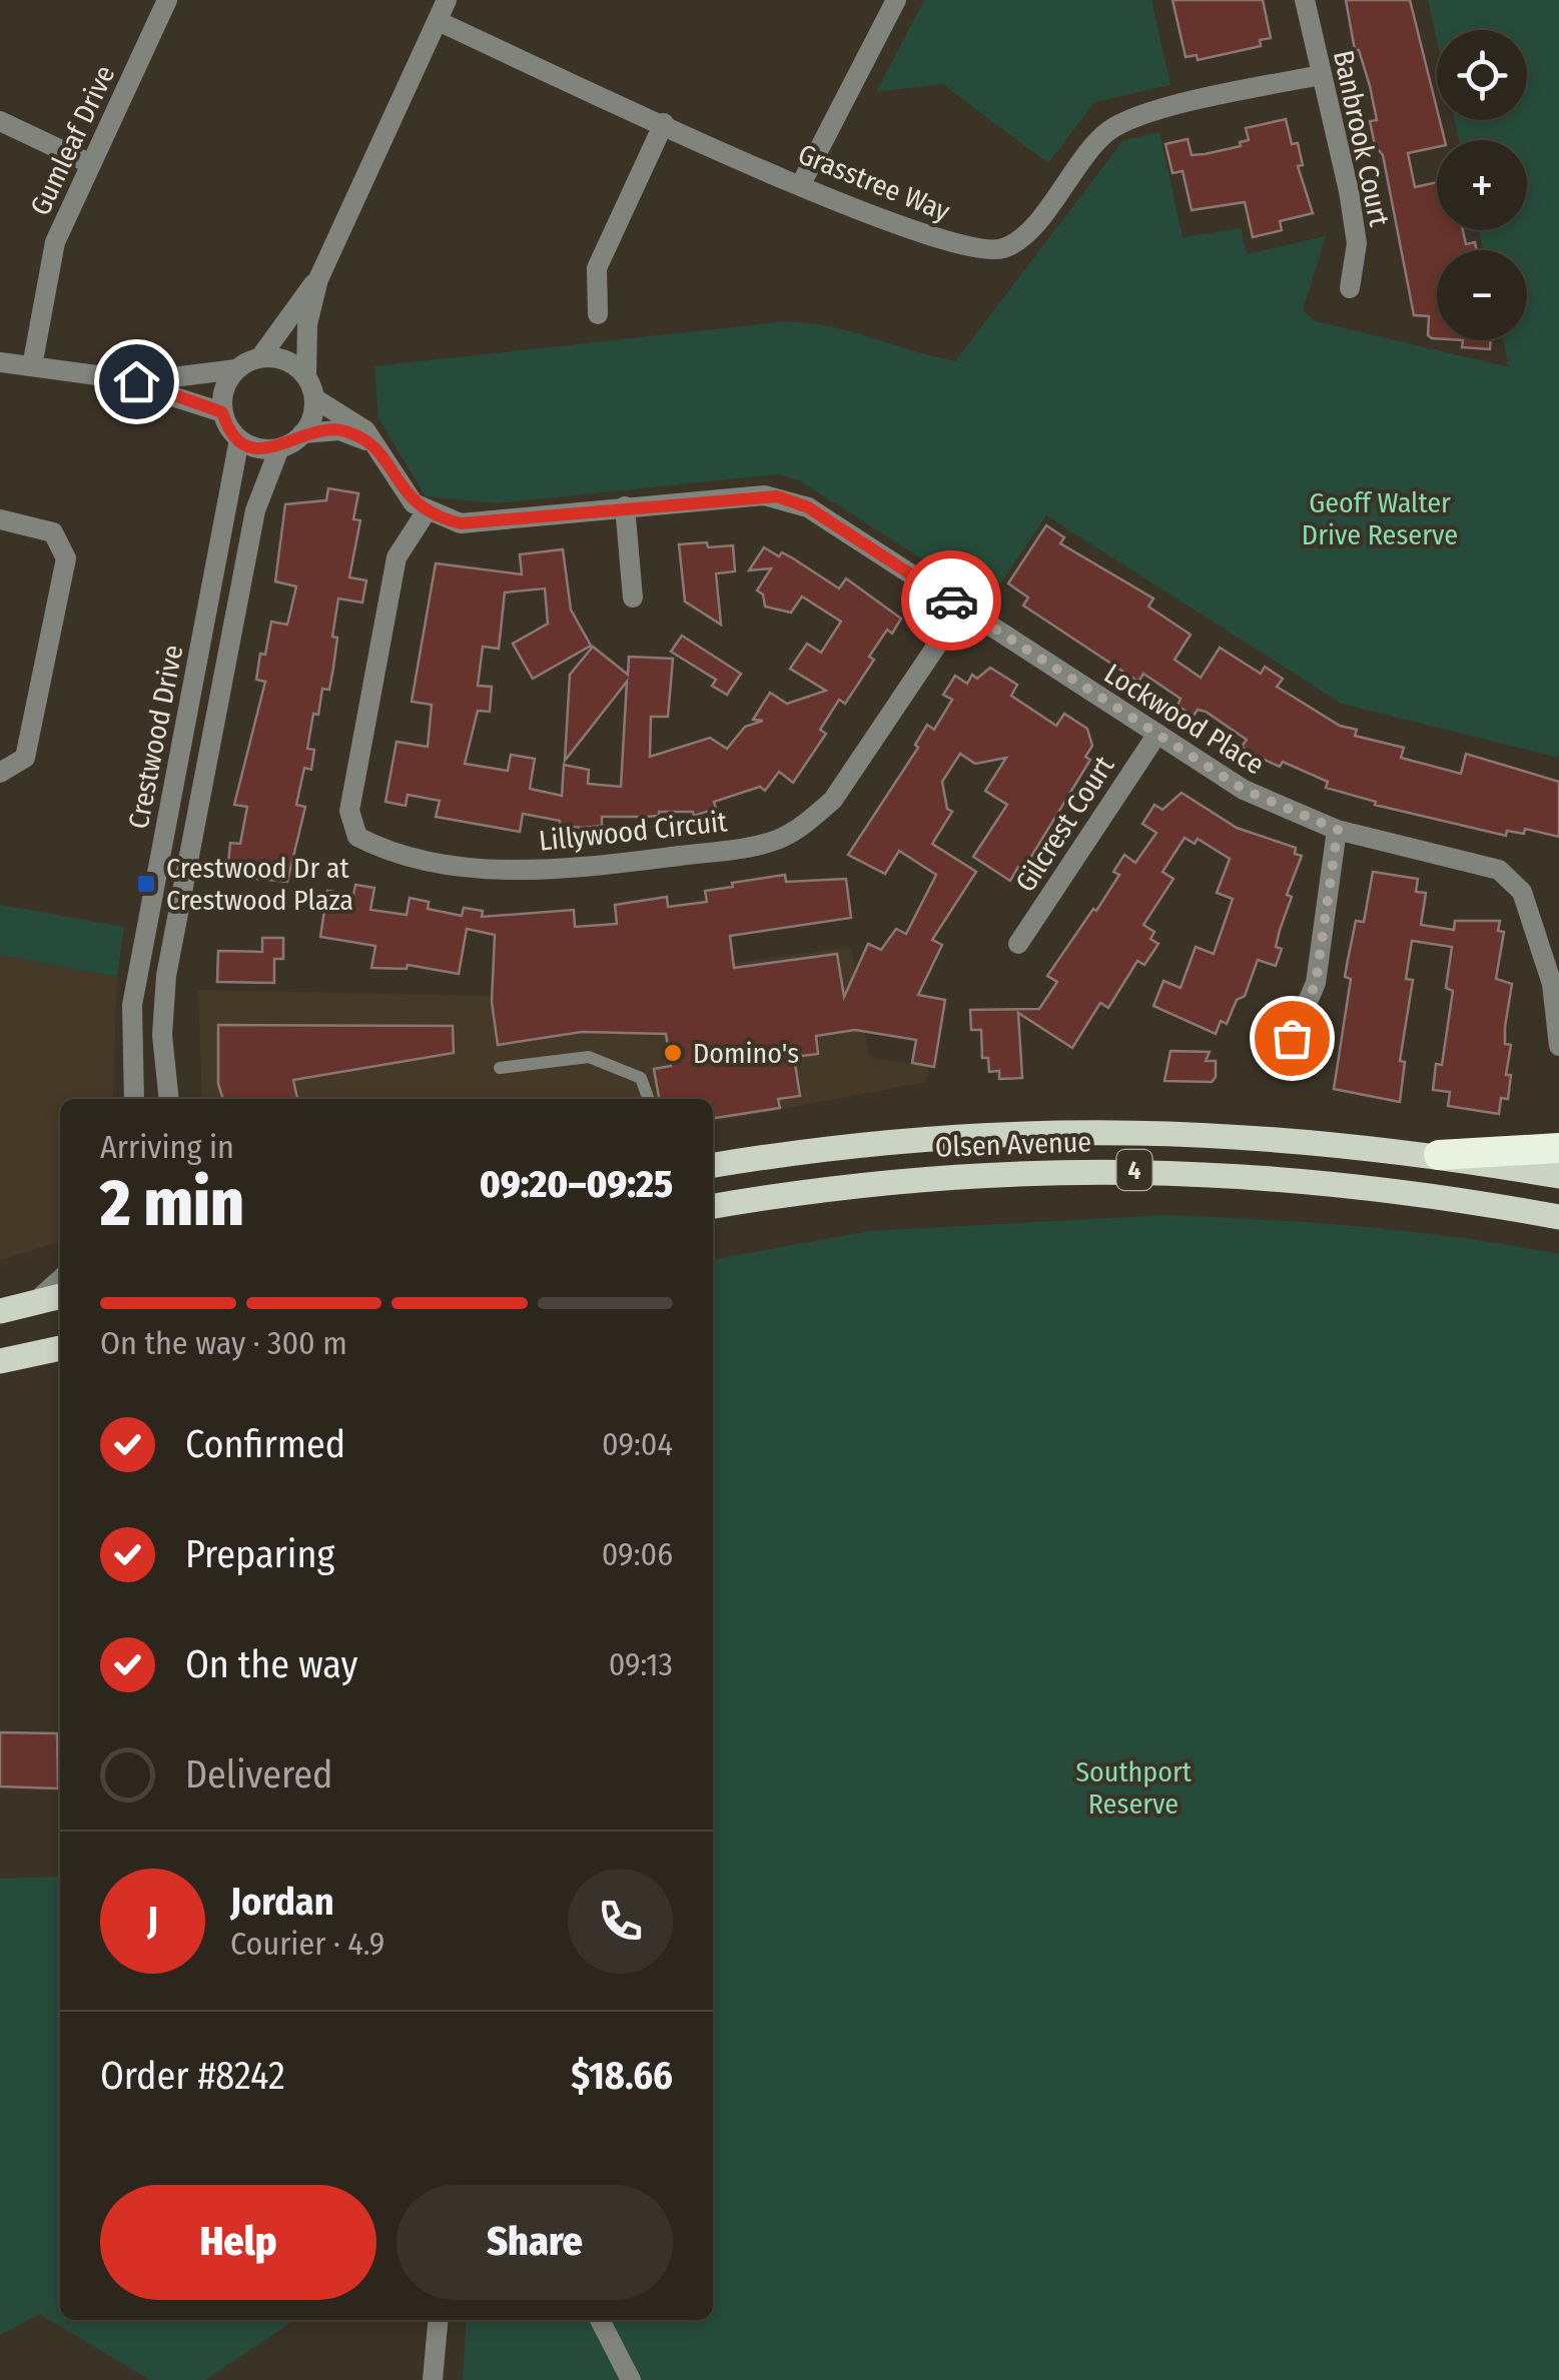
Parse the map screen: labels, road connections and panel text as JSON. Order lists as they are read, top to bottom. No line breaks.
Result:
{"streets":{"main road":["Olsen Avenue","4"],"street":["Banbrook Court","Gumleaf Drive","Grasstree Way","Lockwood Place","Crestwood Drive","Gilcrest Court","Lillywood Circuit"]},"crossings":[["Banbrook Court","Grasstree Way"],["Lockwood Place","Gilcrest Court"],["Lockwood Place","Lillywood Circuit"]],"parks":["Geoff Walter Drive Reserve","Southport Reserve"],"places":{"transit":["Crestwood Dr at Crestwood Plaza"],"other":["Domino's"]},"page":{"map_buttons":["+","−"],"heading":["2 min","Arriving in","09:20–09:25"],"panel":["Jordan","Courier · 4.9","Order #8242","$18.66"],"bar":"On the way · 300 m","list":[["Confirmed","09:04"],["Preparing","09:06"],["On the way","09:13"],"Delivered"],"round":"J","buttons":["Help","Share"]}}
